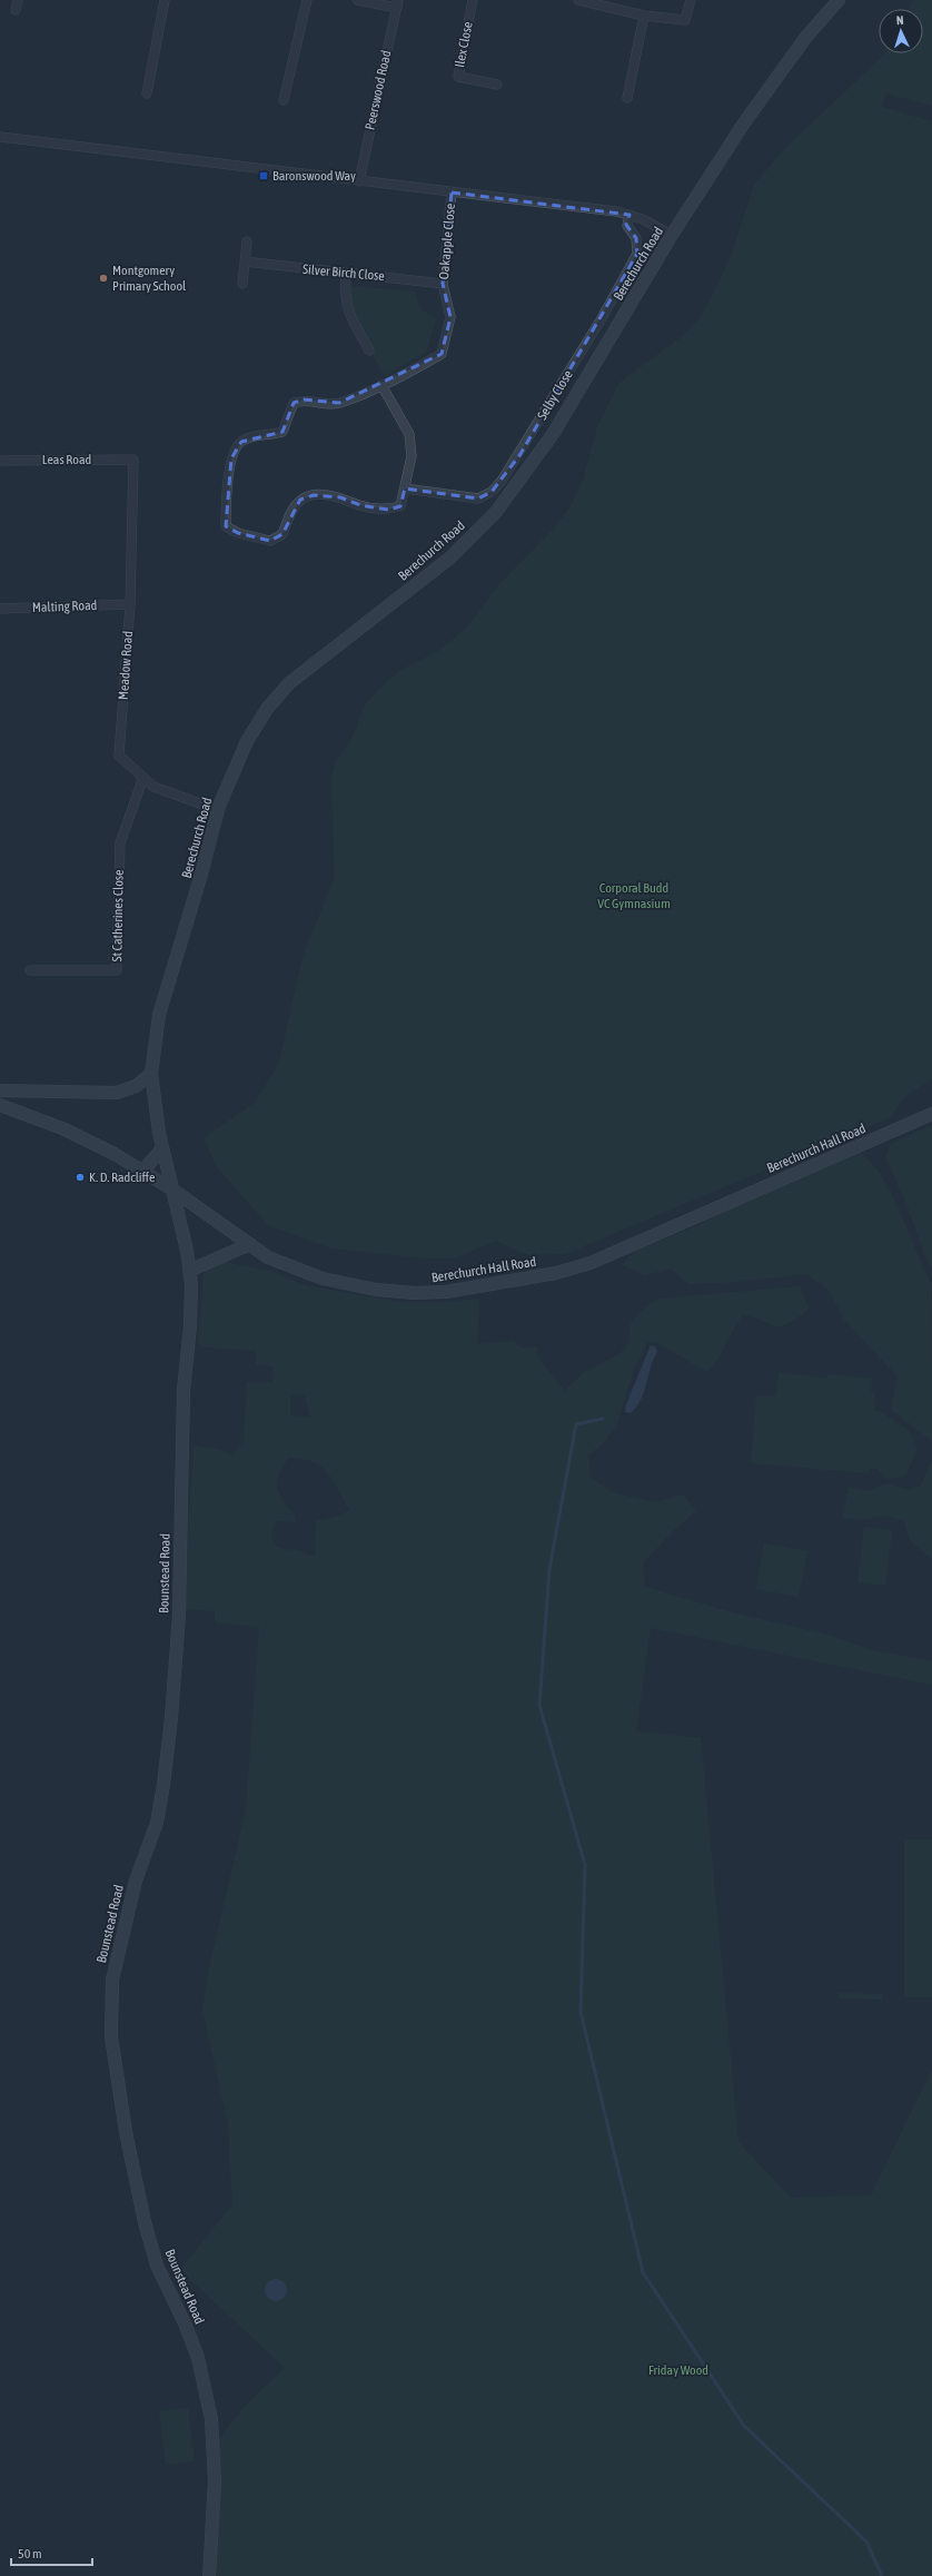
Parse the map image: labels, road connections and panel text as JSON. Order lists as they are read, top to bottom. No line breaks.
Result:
{"streets":{"street":["Ilex Close","Peerswood Road","Oakapple Close","Berechurch Road","Silver Birch Close","Selby Close","Leas Road","Malting Road","Meadow Road","St Catherines Close","Berechurch Hall Road","Bounstead Road"]},"crossings":[["Oakapple Close","Silver Birch Close"],["Berechurch Road","Meadow Road"],["Berechurch Road","Berechurch Hall Road"],["Berechurch Road","Bounstead Road"],["Leas Road","Meadow Road"],["Malting Road","Meadow Road"],["Meadow Road","St Catherines Close"],["Berechurch Hall Road","Bounstead Road"]],"parks":["Corporal Budd VC Gymnasium","Friday Wood"],"places":{"transit":["Baronswood Way"],"other":["Montgomery Primary School","K. D. Radcliffe"]},"scale_bar":"50 m","north":"top"}
